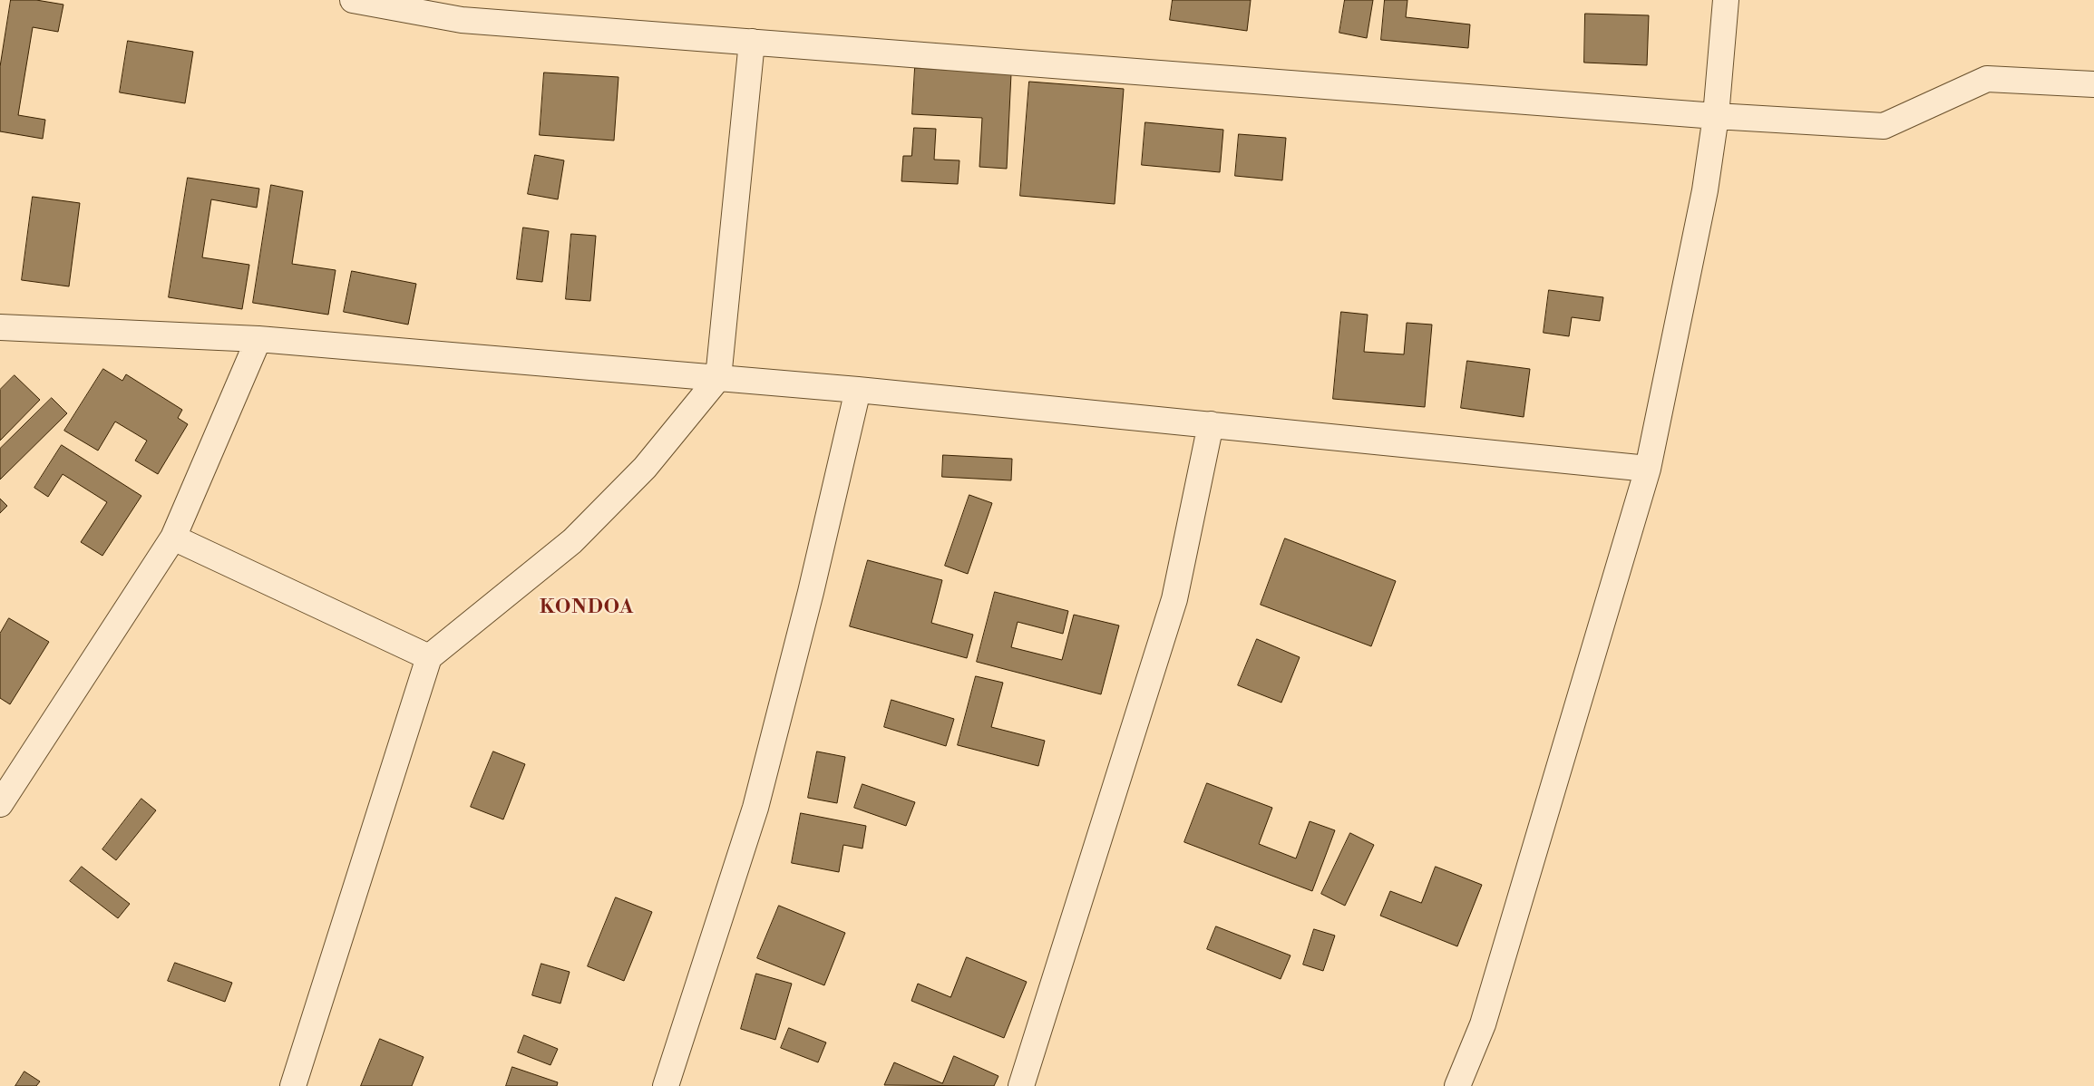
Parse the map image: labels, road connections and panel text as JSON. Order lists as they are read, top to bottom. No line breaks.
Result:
{"districts":["KONDOA"]}
